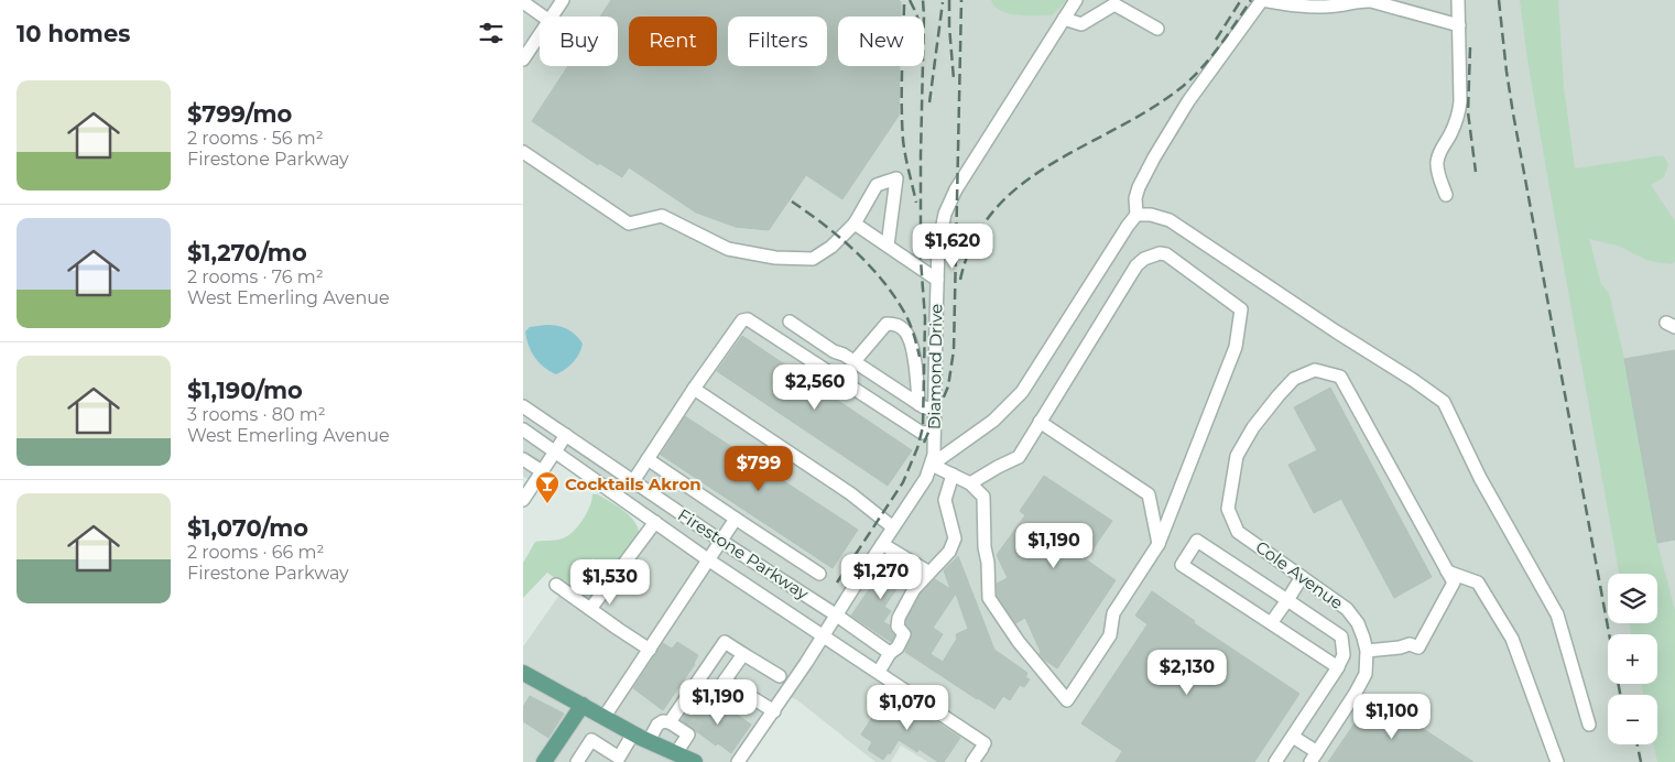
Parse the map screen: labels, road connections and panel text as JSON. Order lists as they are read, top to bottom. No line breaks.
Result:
{"streets":{"street":["Diamond Drive","Firestone Parkway","Cole Avenue"]},"crossings":[["Diamond Drive","Firestone Parkway"]],"places":{"bar":["Cocktails Akron"]},"page":{"heading":"10 homes","chip":["Buy","Rent","Filters","New"],"list":[{"name":"$799/mo","note":"2 rooms · 56 m² · Firestone Parkway"},{"name":"$1,270/mo","note":"2 rooms · 76 m² · West Emerling Avenue"},{"name":"$1,190/mo","note":"3 rooms · 80 m² · West Emerling Avenue"},{"name":"$1,070/mo","note":"2 rooms · 66 m² · Firestone Parkway"}],"price":["$1,620","$2,560","$799","$1,190","$1,270","$1,530","$2,130","$1,190","$1,070","$1,100"],"map_buttons":["+","−"]}}
